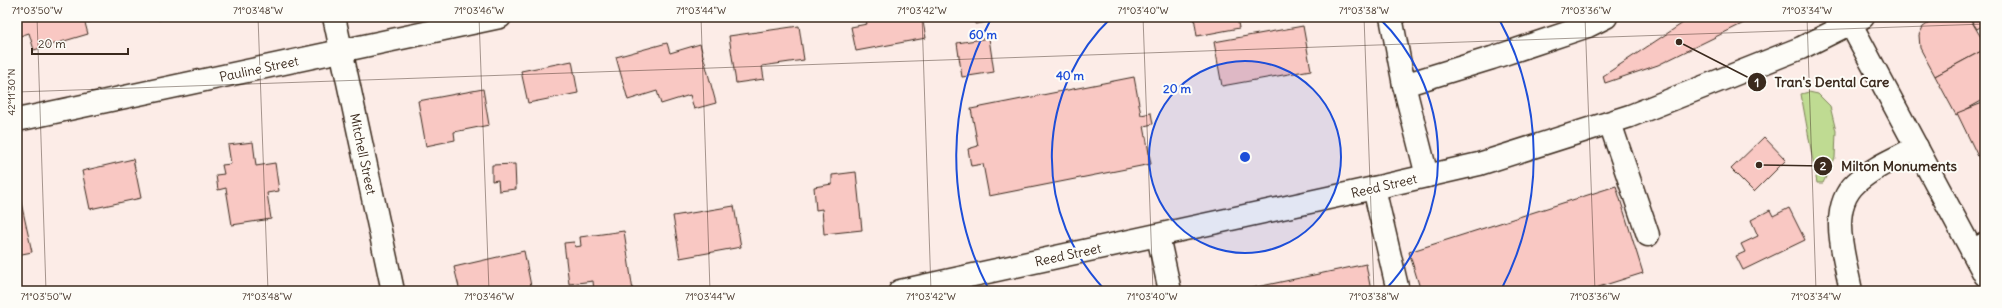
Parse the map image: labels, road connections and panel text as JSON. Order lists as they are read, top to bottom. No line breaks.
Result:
{"streets":{"main road":["Pauline Street","Mitchell Street","Reed Street"]},"crossings":[["Pauline Street","Mitchell Street"]],"places":["Tran's Dental Care","Milton Monuments"],"scale_bar":"20 m","coordinates":["71°03'50\"W","71°03'48\"W","71°03'46\"W","71°03'44\"W","71°03'42\"W","71°03'40\"W","71°03'38\"W","71°03'36\"W","71°03'34\"W","42°11'30\"N"],"rings":["60 m","40 m","20 m"]}
